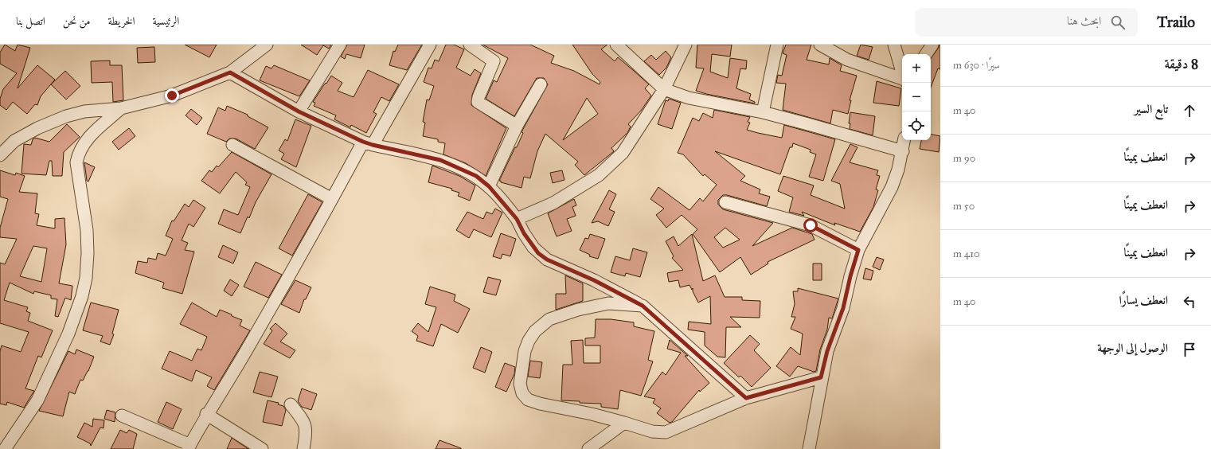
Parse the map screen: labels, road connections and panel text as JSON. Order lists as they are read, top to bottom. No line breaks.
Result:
{"page":{"header":"Trailo","search":"ابحث هنا","nav":["الرئيسية","الخريطة","من نحن","اتصل بنا"],"heading":["8 دقيقة","سيرًا · 630 m"],"map_buttons":["+","−"],"list":[["تابع السير","40 m"],["انعطف يمينًا","90 m"],["انعطف يمينًا","50 m"],["انعطف يمينًا","410 m"],["انعطف يسارًا","40 m"],"الوصول إلى الوجهة"]}}
